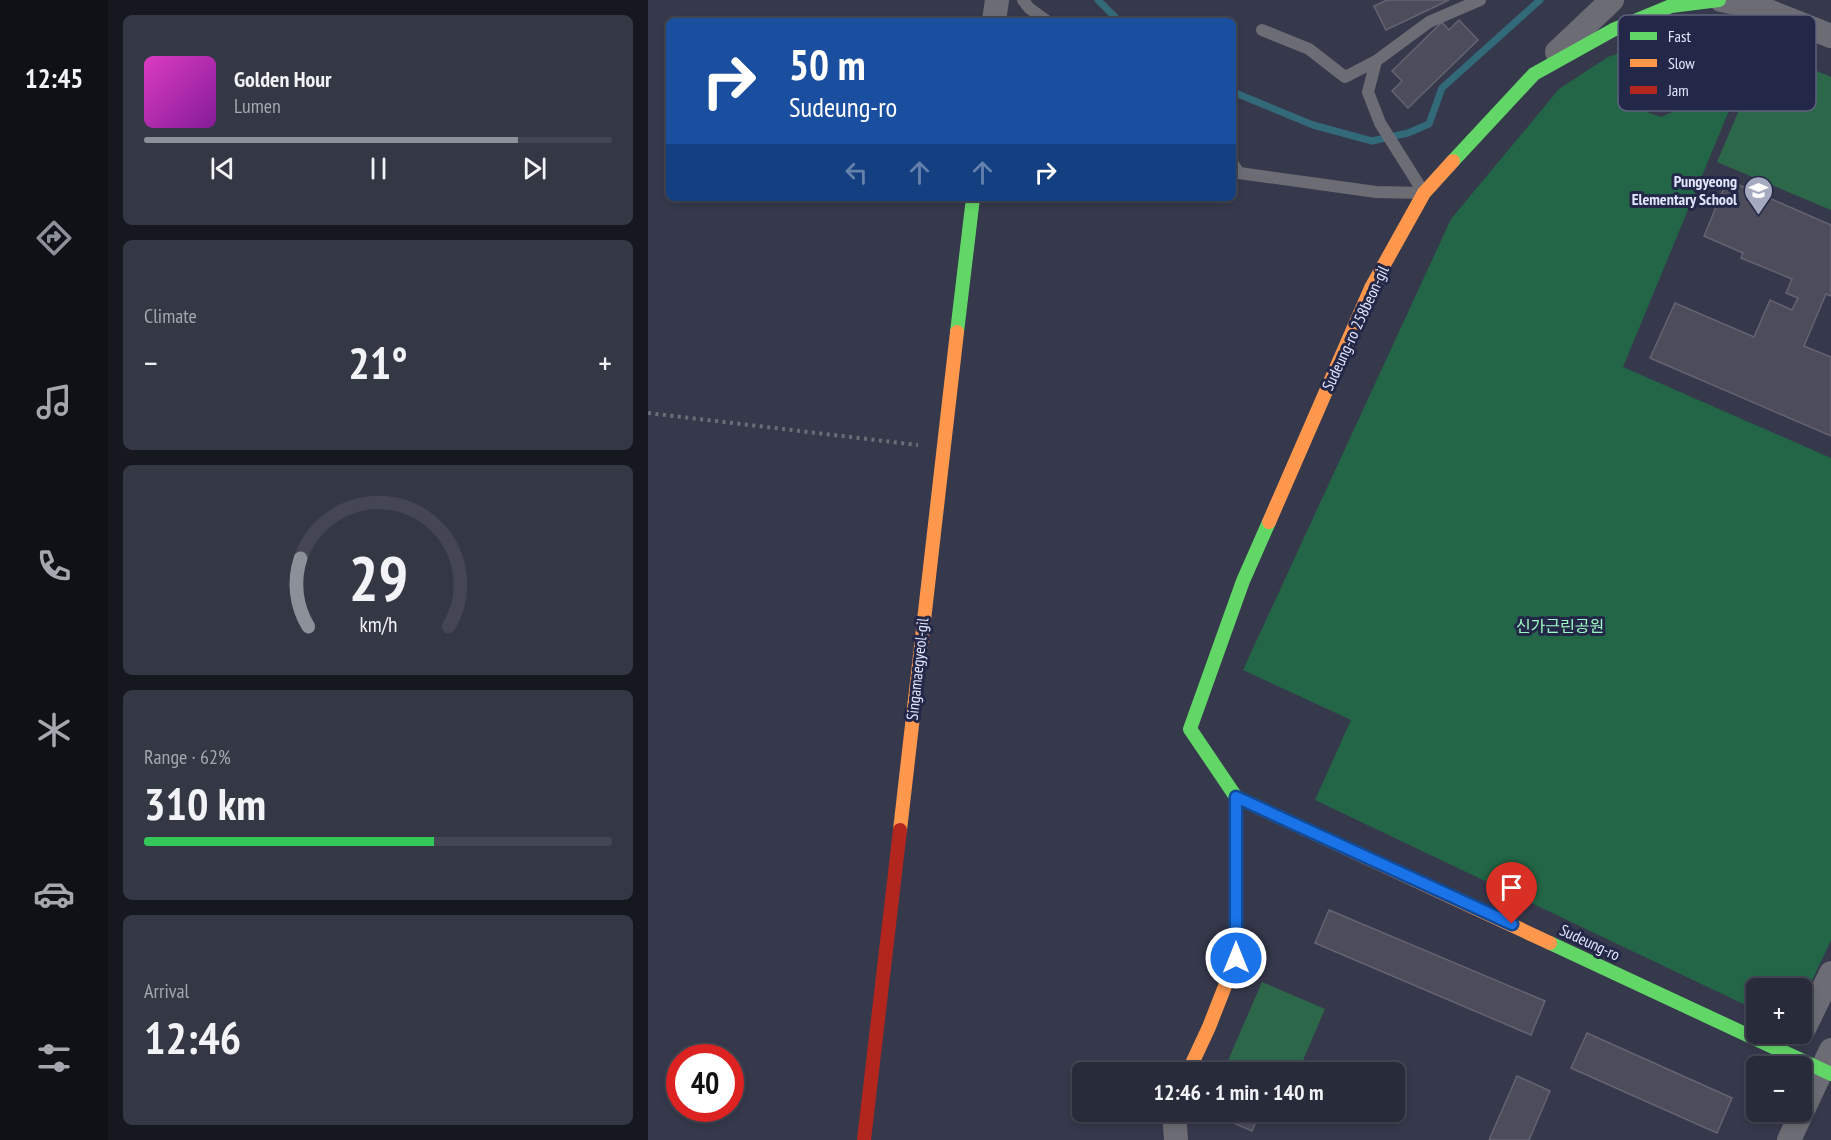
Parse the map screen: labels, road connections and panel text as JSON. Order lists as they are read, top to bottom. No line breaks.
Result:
{"streets":{"street":["Sudeung-ro 258beon-gil","Singamaegyeol-gil","Sudeung-ro"]},"crossings":[["Sudeung-ro 258beon-gil","Sudeung-ro"]],"parks":["신가근린공원"],"places":{"school or university":["Pungyeong Elementary School"]},"legend":["Fast","Slow","Jam"],"page":{"tabs":"12:45","turn":["50 m","Sudeung-ro"],"song":["Golden Hour","Lumen"],"tile":["Climate",["Range · 62%","310 km"],["Arrival","12:46"]],"heat":["−","21°","+"],"map_buttons":["+","−"],"limit":"40","trip":"12:46 · 1 min · 140 m","gauge":["29","km/h"]}}
